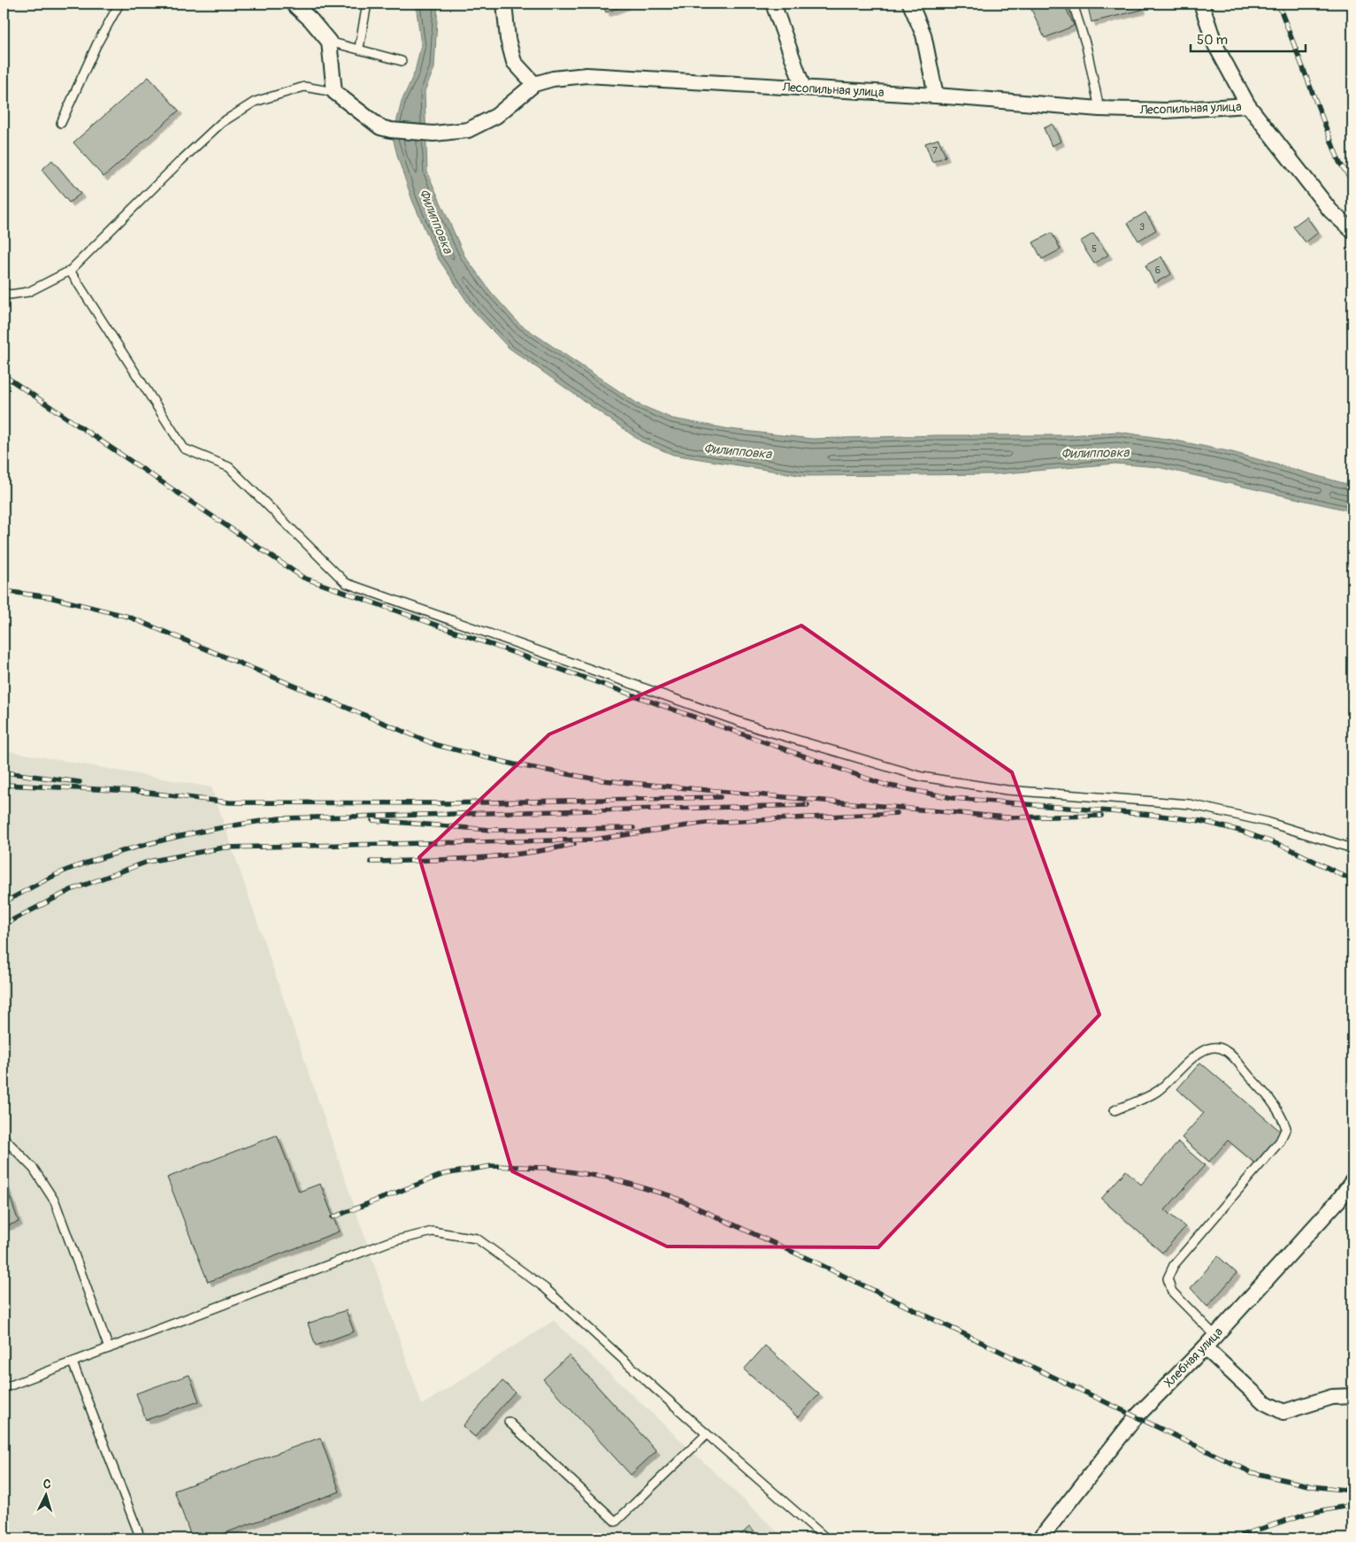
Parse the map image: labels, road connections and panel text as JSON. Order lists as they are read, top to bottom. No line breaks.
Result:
{"streets":{"street":["Лесопильная улица","Хлебная улица"]},"water":["Филипповка"],"house_numbers":["7","3","5","6"],"scale_bar":"50 m","north":"top"}
